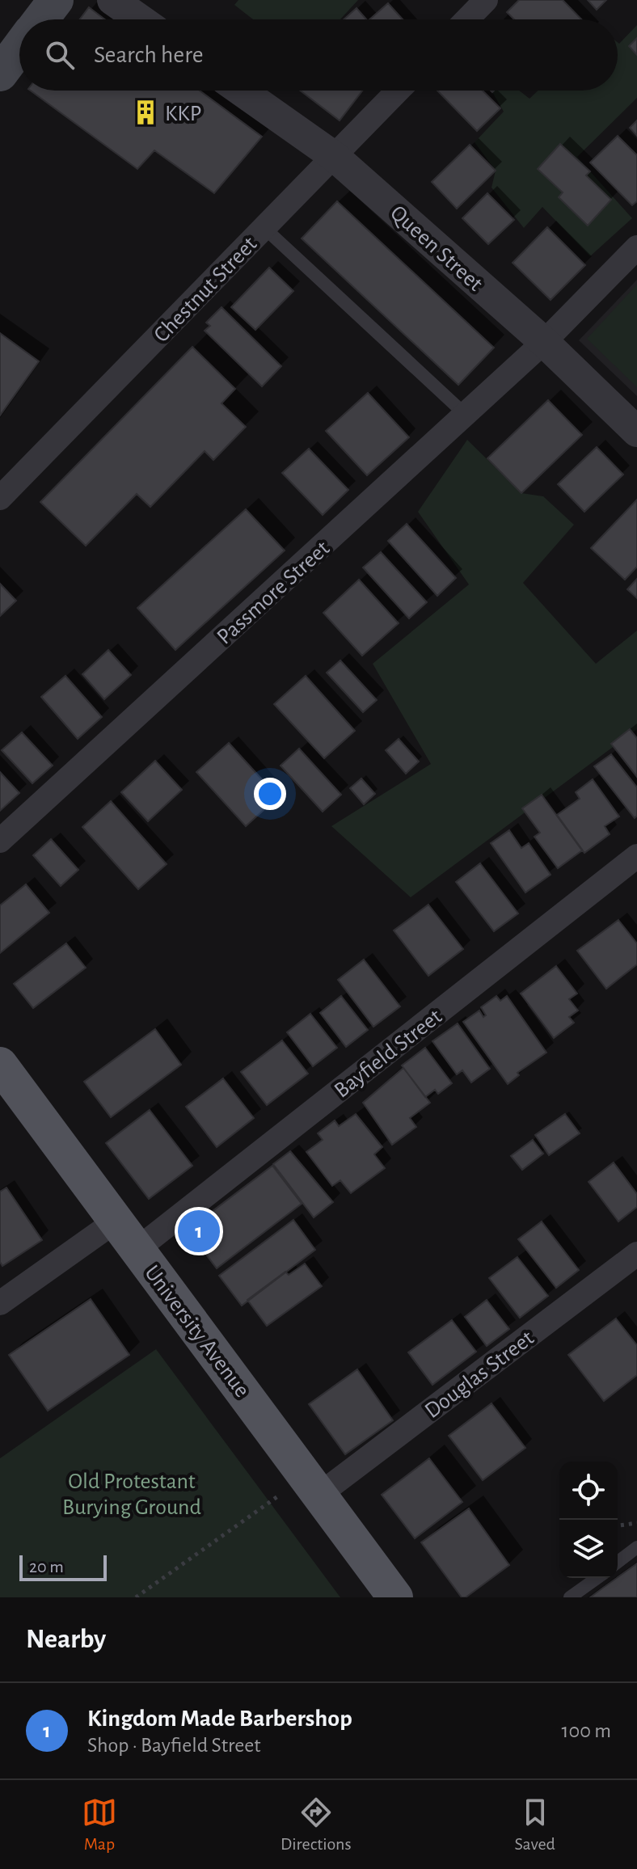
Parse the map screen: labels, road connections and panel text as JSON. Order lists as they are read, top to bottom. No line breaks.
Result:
{"streets":{"main road":["University Avenue"],"street":["Queen Street","Chestnut Street","Passmore Street","Bayfield Street","Douglas Street"]},"crossings":[["Queen Street","Chestnut Street"],["Queen Street","Passmore Street"],["Bayfield Street","University Avenue"],["University Avenue","Douglas Street"]],"parks":["Old Protestant Burying Ground"],"places":{"building":["KKP"]},"scale_bar":"20 m","page":{"search":"Search here","pins":"1","scale":"20 m","heading":"Nearby","list":[{"mark":"1","name":"Kingdom Made Barbershop","note":"Shop · Bayfield Street","value":"100 m"}],"nav":["Map","Directions","Saved"]}}
